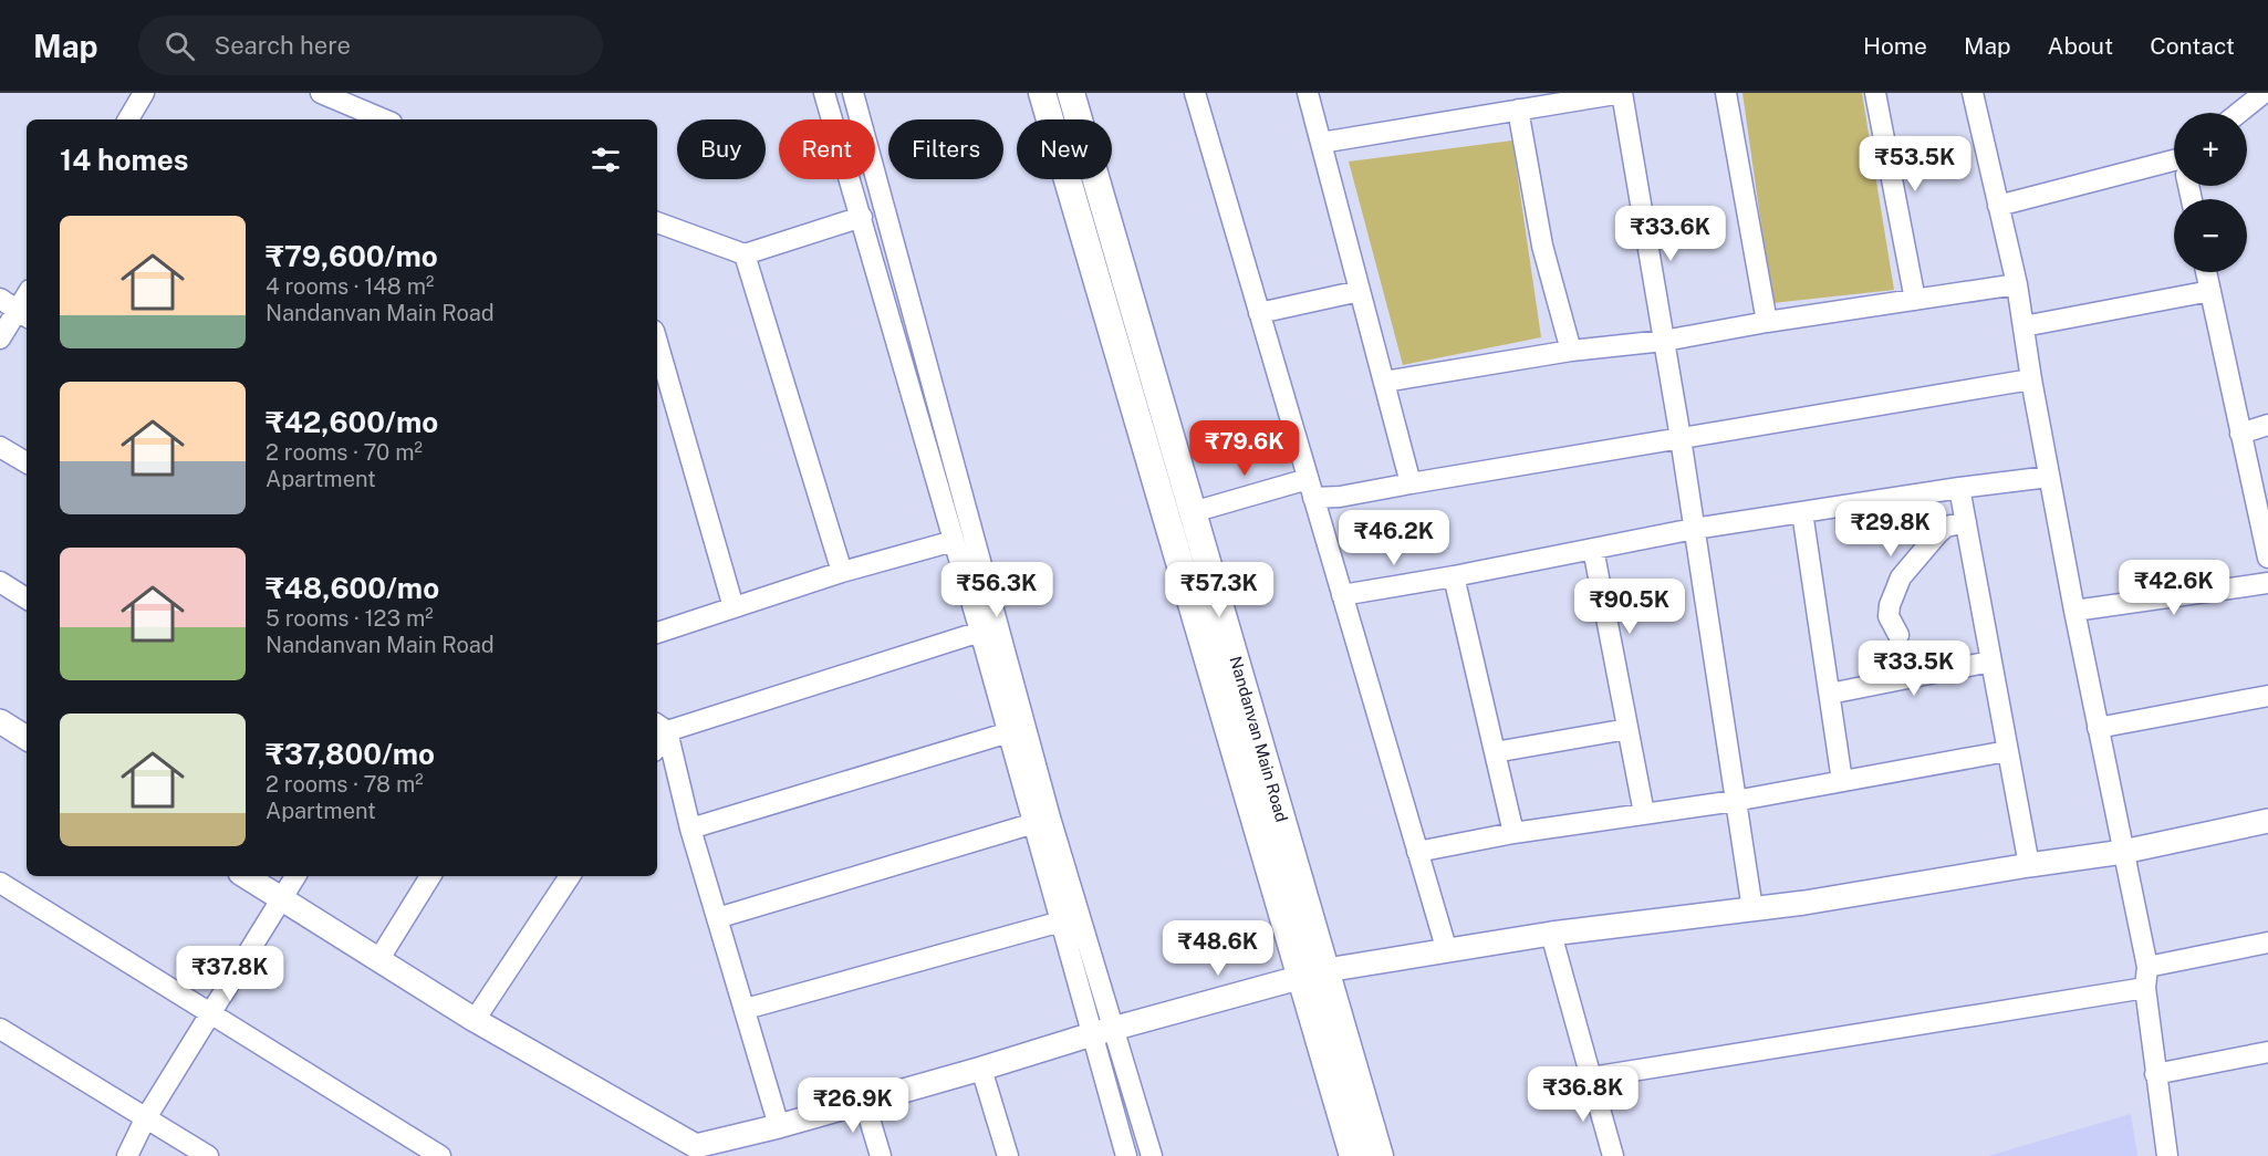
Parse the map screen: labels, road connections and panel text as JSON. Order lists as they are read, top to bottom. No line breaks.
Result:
{"streets":{"main road":["Nandanvan Main Road"]},"page":{"header":"Map","search":"Search here","nav":["Home","Map","About","Contact"],"map_buttons":["+","−"],"chip":["Buy","Rent","Filters","New"],"heading":"14 homes","price":["₹53.5K","₹33.6K","₹79.6K","₹29.8K","₹46.2K","₹42.6K","₹56.3K","₹57.3K","₹90.5K","₹33.5K","₹48.6K","₹37.8K","₹36.8K","₹26.9K"],"list":[{"name":"₹79,600/mo","note":"4 rooms · 148 m² · Nandanvan Main Road"},{"name":"₹42,600/mo","note":"2 rooms · 70 m² · Apartment"},{"name":"₹48,600/mo","note":"5 rooms · 123 m² · Nandanvan Main Road"},{"name":"₹37,800/mo","note":"2 rooms · 78 m² · Apartment"}]}}
